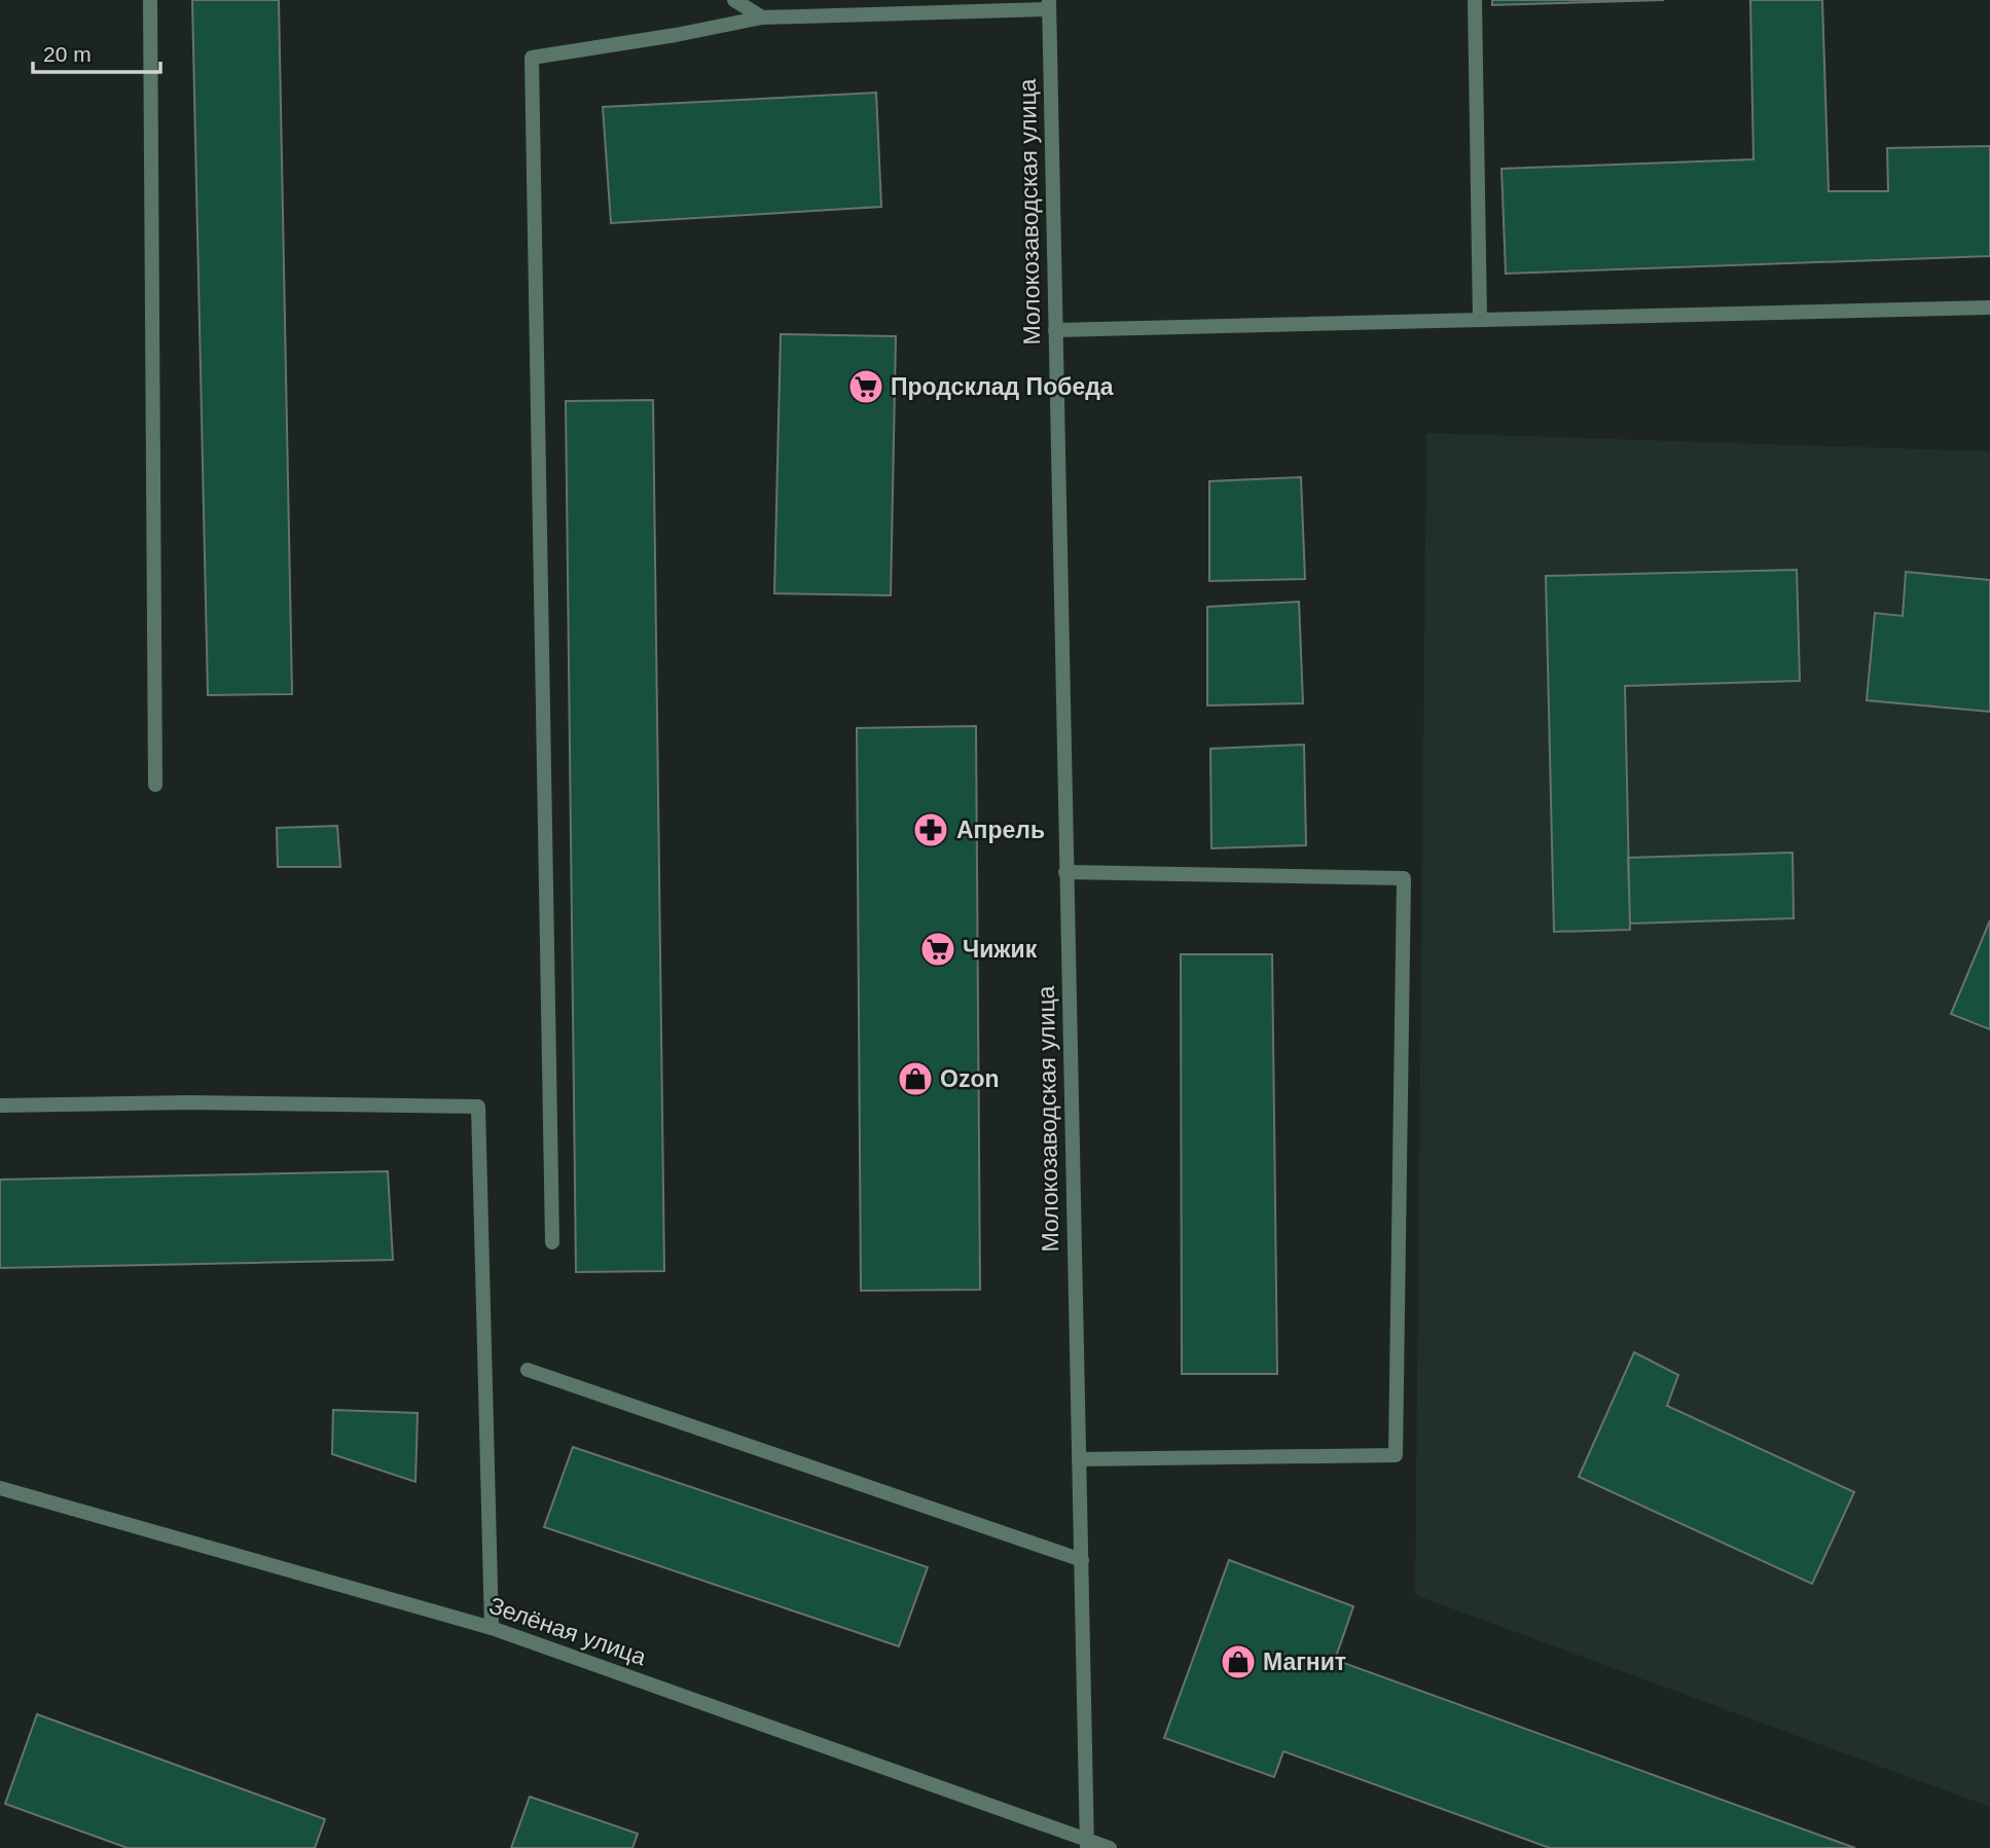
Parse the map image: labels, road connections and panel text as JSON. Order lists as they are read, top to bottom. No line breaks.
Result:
{"streets":{"street":["Молокозаводская улица","Зелёная улица"]},"crossings":[["Молокозаводская улица","Зелёная улица"]],"places":{"supermarket":["Продсклад Победа","Чижик"],"pharmacy":["Апрель"],"shop":["Ozon","Магнит"]},"scale_bar":"20 m"}
